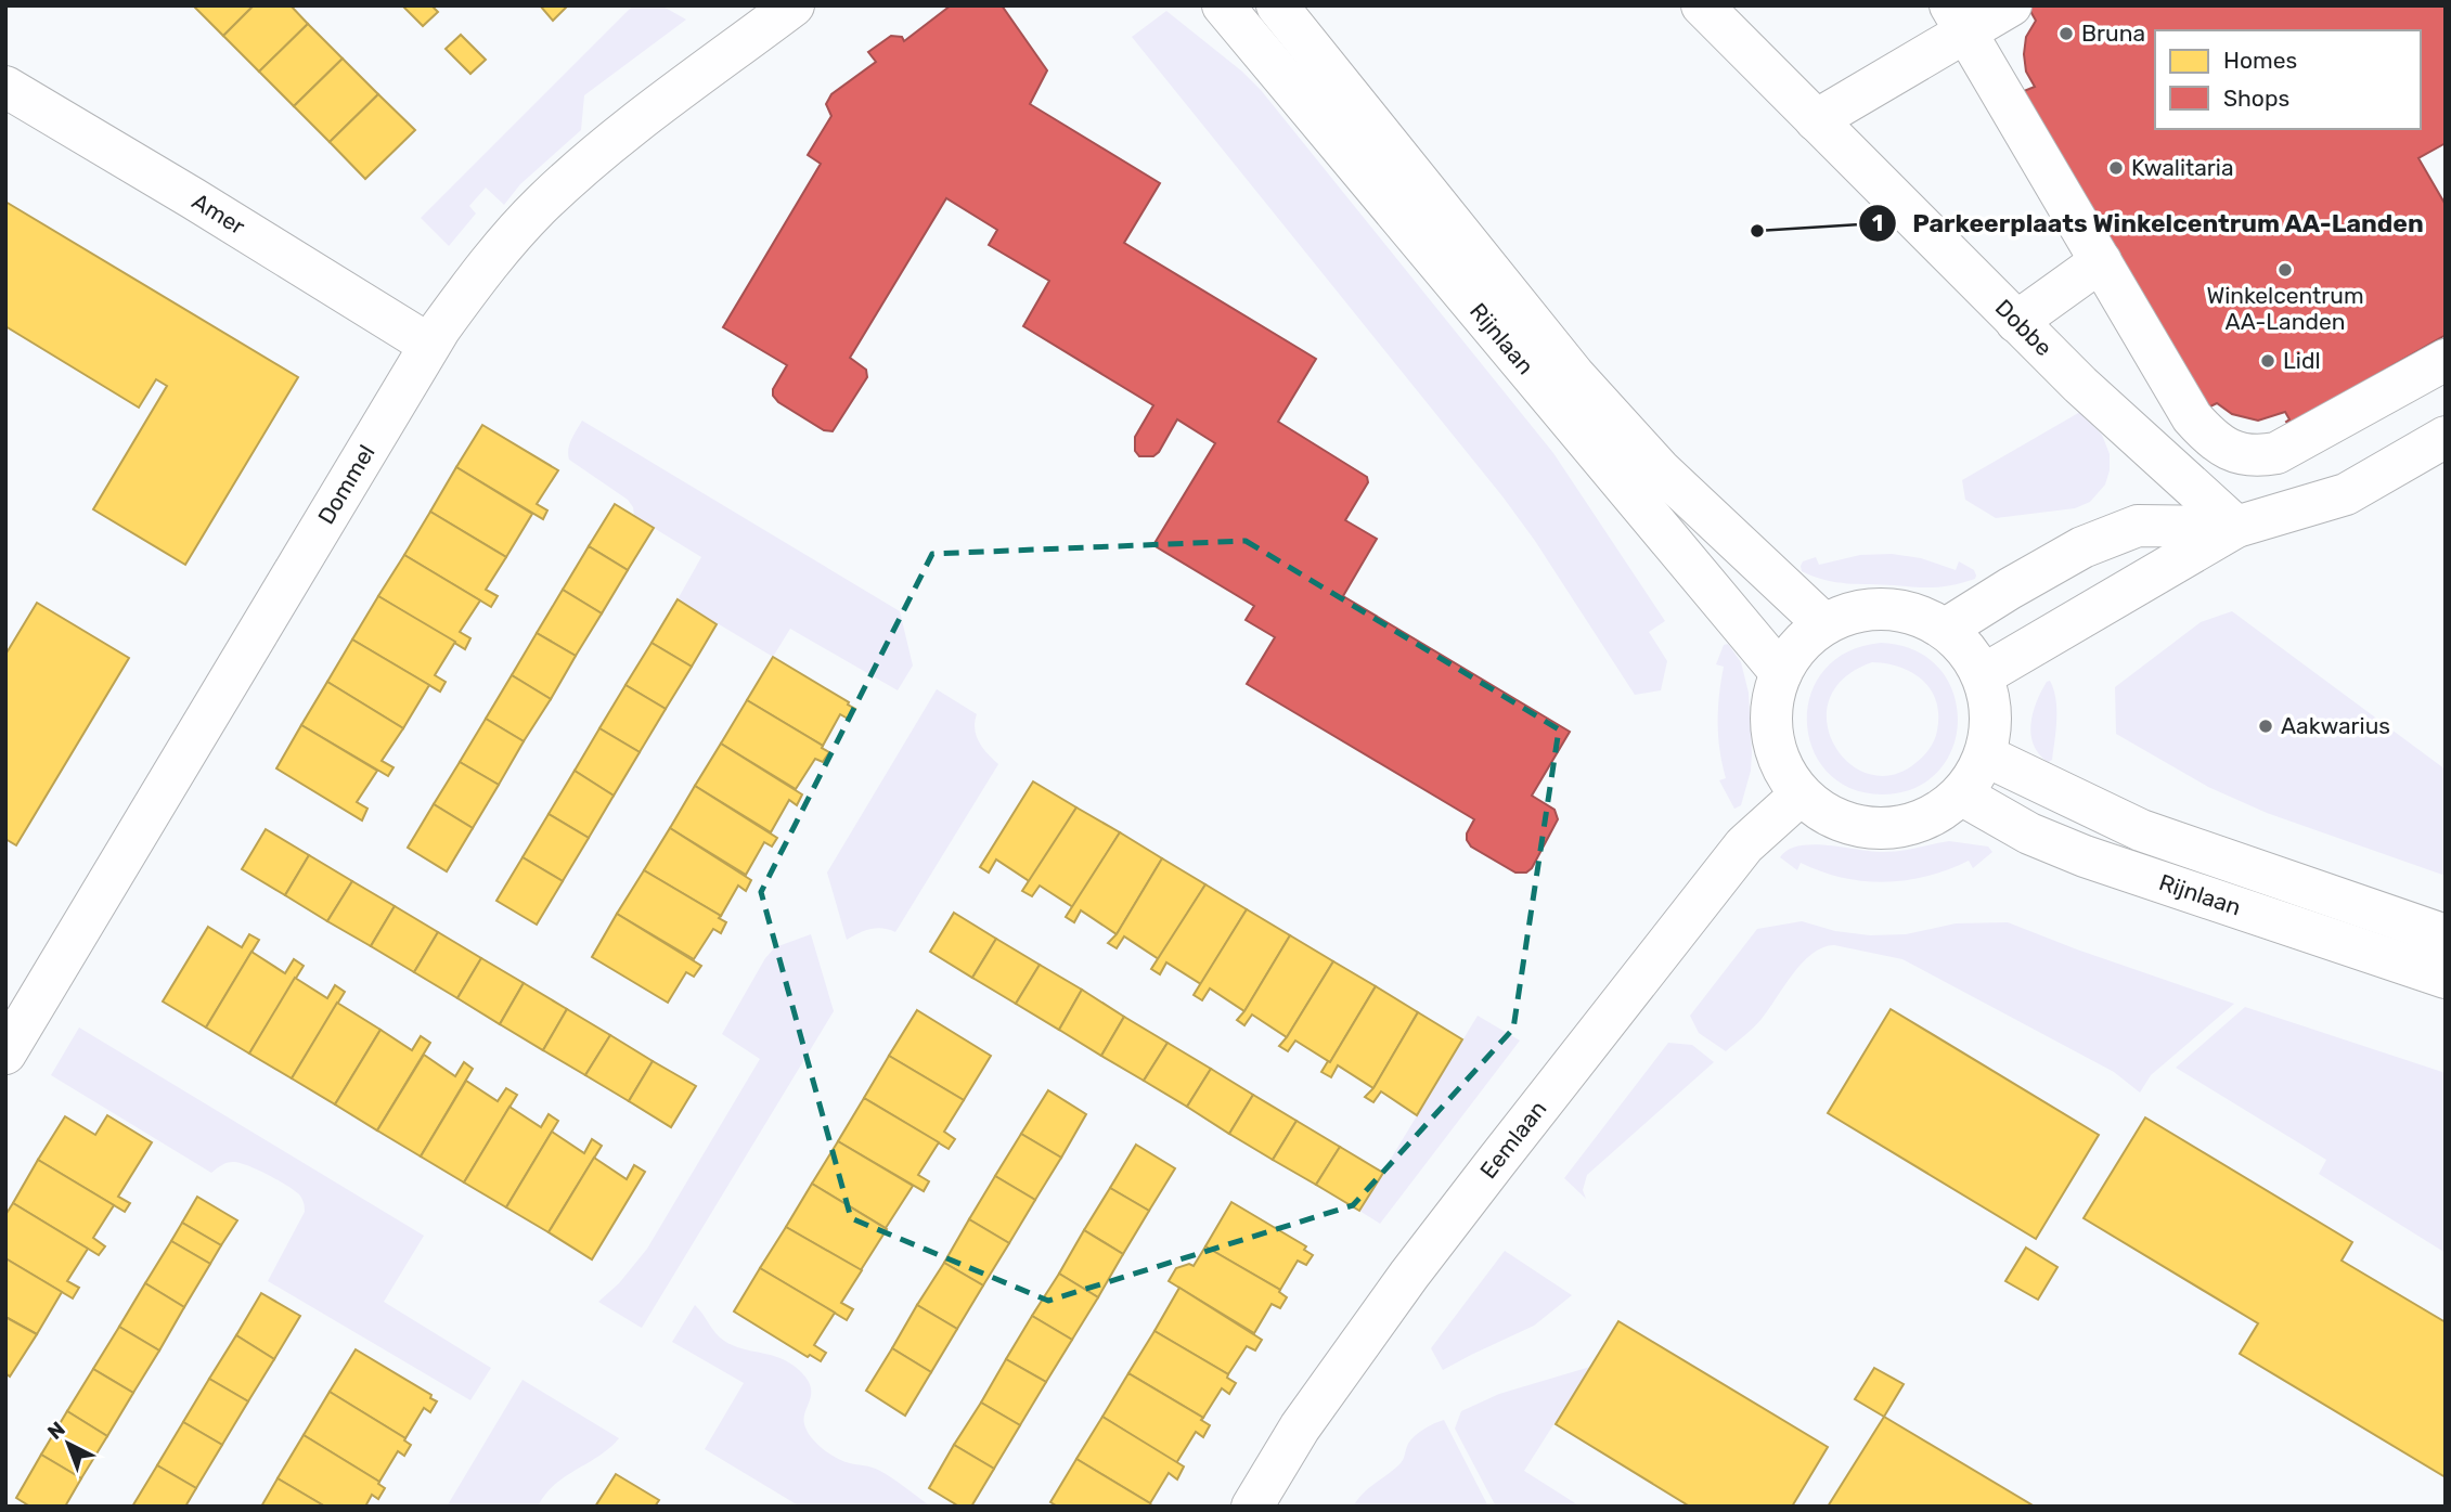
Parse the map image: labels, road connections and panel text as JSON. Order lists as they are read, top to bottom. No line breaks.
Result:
{"streets":{"street":["Amer","Dobbe","Rijnlaan","Dommel","Eemlaan"]},"crossings":[["Amer","Dommel"],["Rijnlaan","Eemlaan"]],"places":["Bruna","Kwalitaria","Parkeerplaats Winkelcentrum AA-Landen","Winkelcentrum AA-Landen","Lidl","Aakwarius"],"legend":["Homes","Shops"],"north":"top left"}
